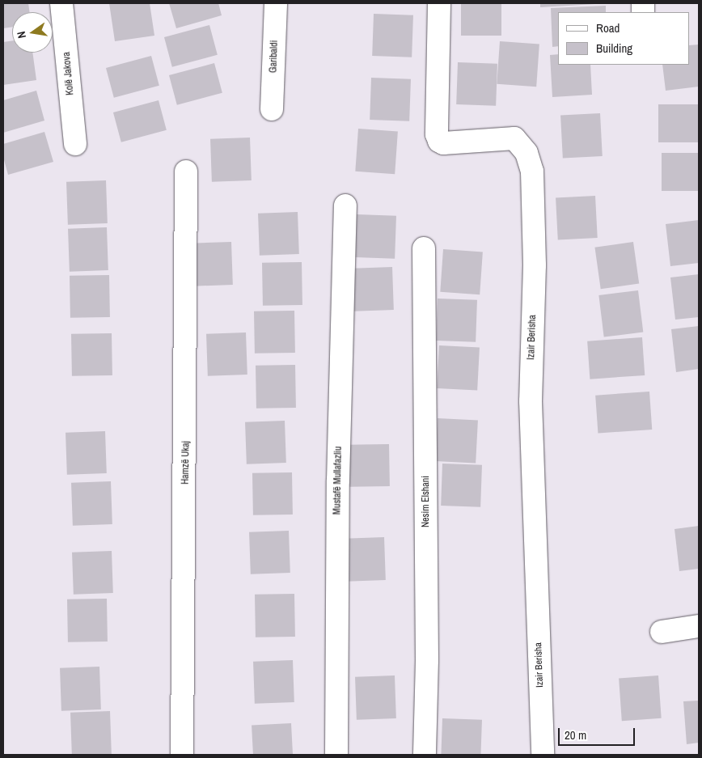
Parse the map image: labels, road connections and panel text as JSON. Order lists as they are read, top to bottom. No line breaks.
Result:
{"streets":{"street":["Garibaldi","Kolë Jakova","Izair Berisha","Hamzë Ukaj","Mustafë Mullafazliu","Nesim Elshani"]},"legend":["Road","Building"],"scale_bar":"20 m","north":"left"}
